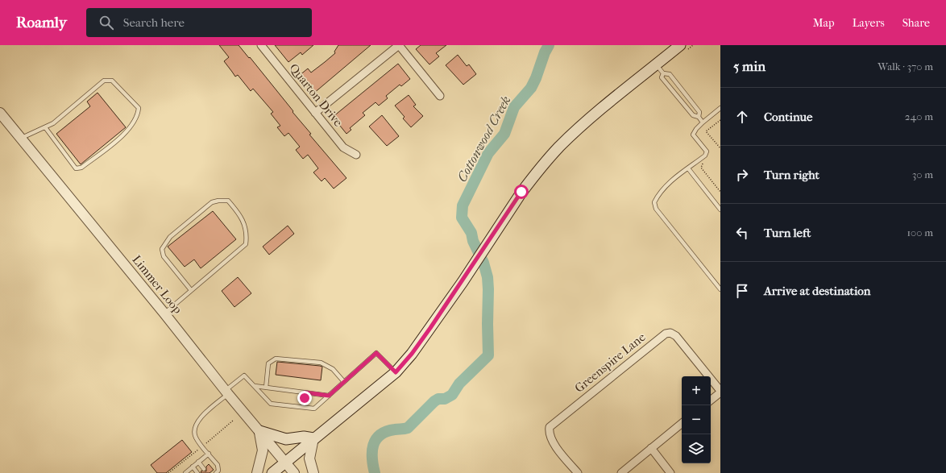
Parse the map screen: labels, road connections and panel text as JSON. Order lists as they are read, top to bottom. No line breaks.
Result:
{"streets":{"street":["Quarton Drive","Limmer Loop","Greenspire Lane"]},"water":["Cottonwood Creek"],"page":{"header":"Roamly","search":"Search here","nav":["Map","Layers","Share"],"heading":["5 min","Walk · 370 m"],"list":[["Continue","240 m"],["Turn right","30 m"],["Turn left","100 m"],"Arrive at destination"],"map_buttons":["+","−"]}}
